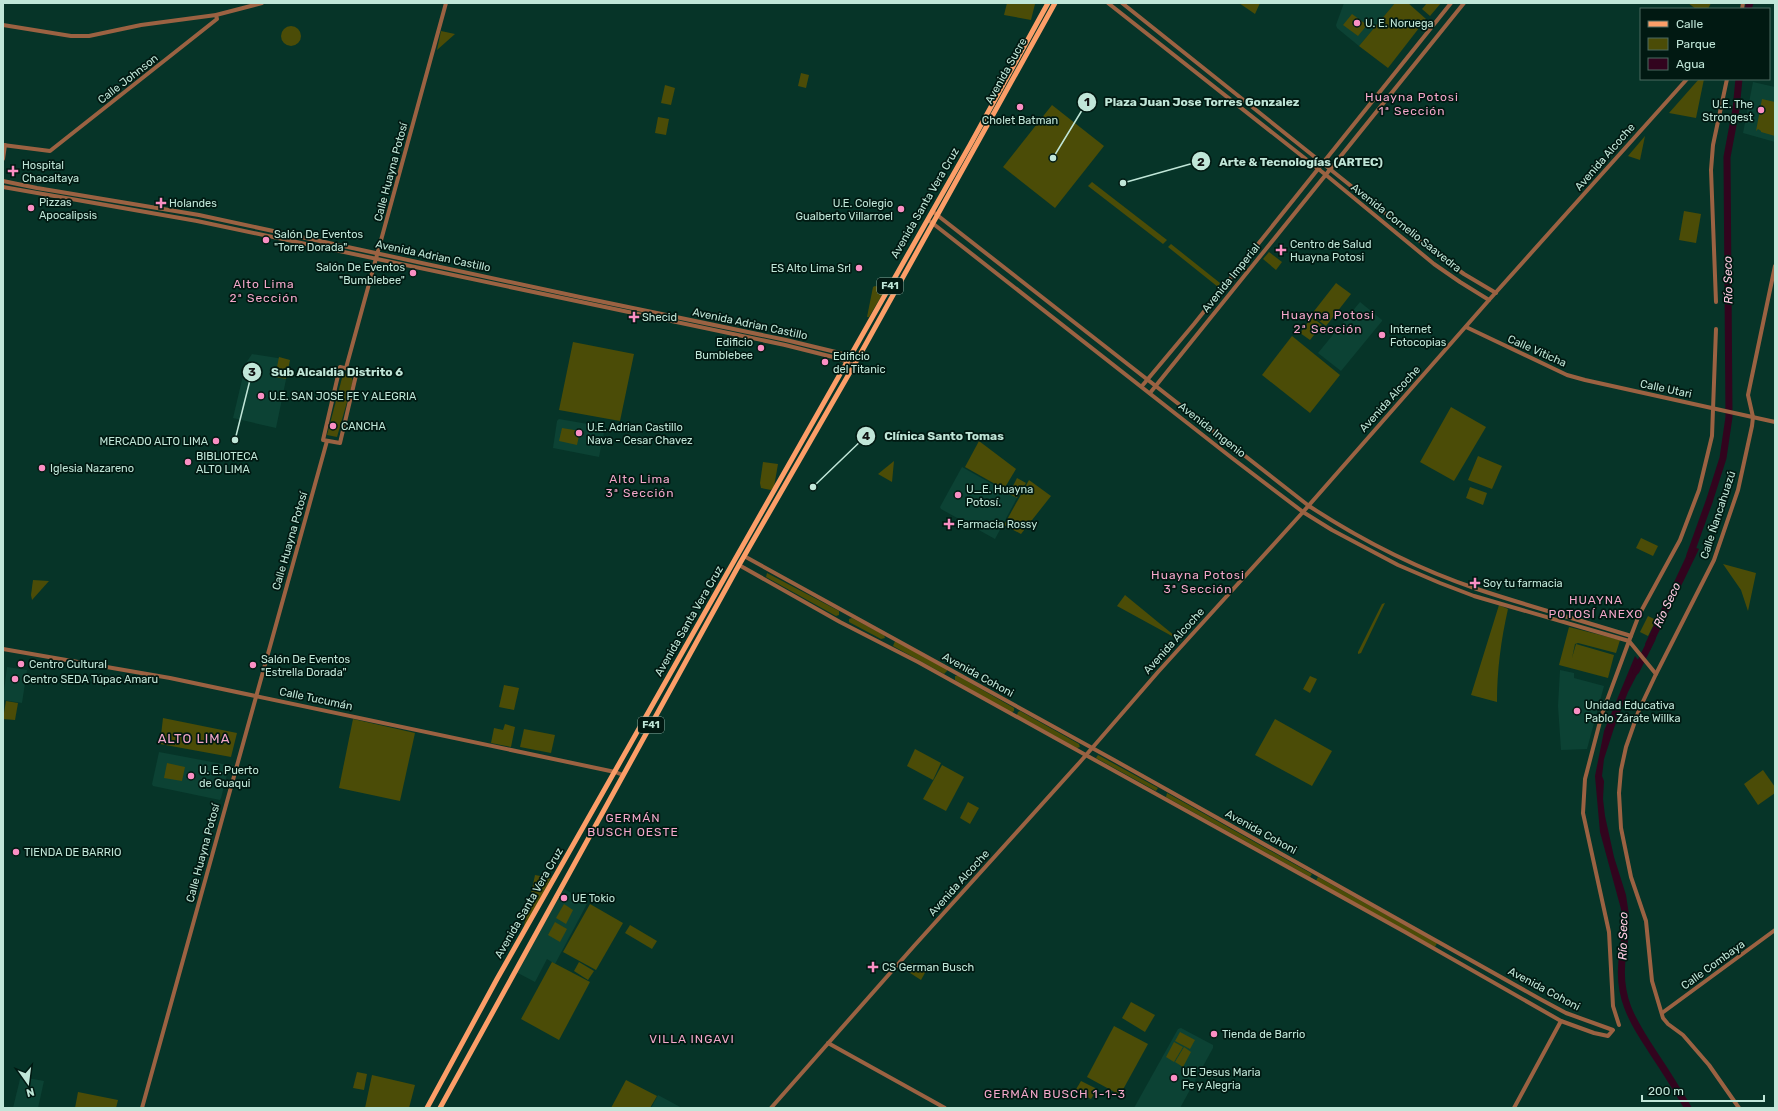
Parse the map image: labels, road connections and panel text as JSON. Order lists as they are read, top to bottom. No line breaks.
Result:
{"streets":{"main road":["Avenida Sucre","Avenida Santa Vera Cruz","F41"],"street":["Calle Johnson","Avenida Alcoche","Calle Huayna Potosí","Avenida Cornelio Saavedra","Avenida Adrian Castillo","Avenida Imperial","Calle Viticha","Calle Utari","Avenida Ingenio","Calle Ñancahuazú","Avenida Cohoni","Calle Tucumán","Calle Combaya"]},"crossings":[["Avenida Sucre","Avenida Santa Vera Cruz"],["Avenida Alcoche","Avenida Cornelio Saavedra"],["Avenida Alcoche","Calle Viticha"],["Avenida Alcoche","Avenida Ingenio"],["Avenida Alcoche","Avenida Cohoni"],["Calle Huayna Potosí","Avenida Adrian Castillo"],["Calle Huayna Potosí","Calle Tucumán"],["Avenida Santa Vera Cruz","Avenida Adrian Castillo"],["Avenida Santa Vera Cruz","Avenida Ingenio"],["Avenida Santa Vera Cruz","Avenida Cohoni"],["Avenida Santa Vera Cruz","Calle Tucumán"],["Avenida Cornelio Saavedra","Avenida Imperial"],["Avenida Imperial","Avenida Ingenio"],["Calle Viticha","Calle Utari"],["Calle Utari","Calle Ñancahuazú"],["Calle Ñancahuazú","Calle Combaya"]],"districts":["Huayna Potosi 1ª Sección","Alto Lima 2ª Sección","Huayna Potosi 2ª Sección","Alto Lima 3ª Sección","Huayna Potosi 3ª Sección","HUAYNA POTOSÍ ANEXO","ALTO LIMA","GERMÁN BUSCH OESTE","VILLA INGAVI","GERMÁN BUSCH 1-1-3"],"water":["Río Seco"],"places":{"other":["U. E. Noruega","Cholet Batman","U.E. The Strongest","Plaza Juan Jose Torres Gonzalez","Arte & Tecnologías (ARTEC)","Pizzas Apocalipsis","U.E. Colegio Gualberto Villarroel","Salón De Eventos \"Torre Dorada\"","ES Alto Lima Srl","Salón De Eventos \"Bumblebee\"","Internet Fotocopias","Edificio Bumblebee","Edificio del Titanic","U.E. SAN JOSE FE Y ALEGRIA","CANCHA","U.E. Adrian Castillo Nava - Cesar Chavez","Sub Alcaldia Distrito 6","MERCADO ALTO LIMA","BIBLIOTECA ALTO LIMA","Iglesia Nazareno","Clínica Santo Tomas","U_E. Huayna Potosí.","Centro Cultural","Salón De Eventos \"Estrella Dorada\"","Centro SEDA Túpac Amaru","Unidad Educativa Pablo Zárate Willka","U. E. Puerto de Guaqui","TIENDA DE BARRIO","UE Tokio","Tienda de Barrio","UE Jesus Maria Fe y Alegria"],"health":["Hospital Chacaltaya","Holandes","Centro de Salud Huayna Potosi","Shecid","Farmacia Rossy","Soy tu farmacia","CS German Busch"]},"legend":["Calle","Parque","Agua"],"scale_bar":"200 m","north":"bottom"}
